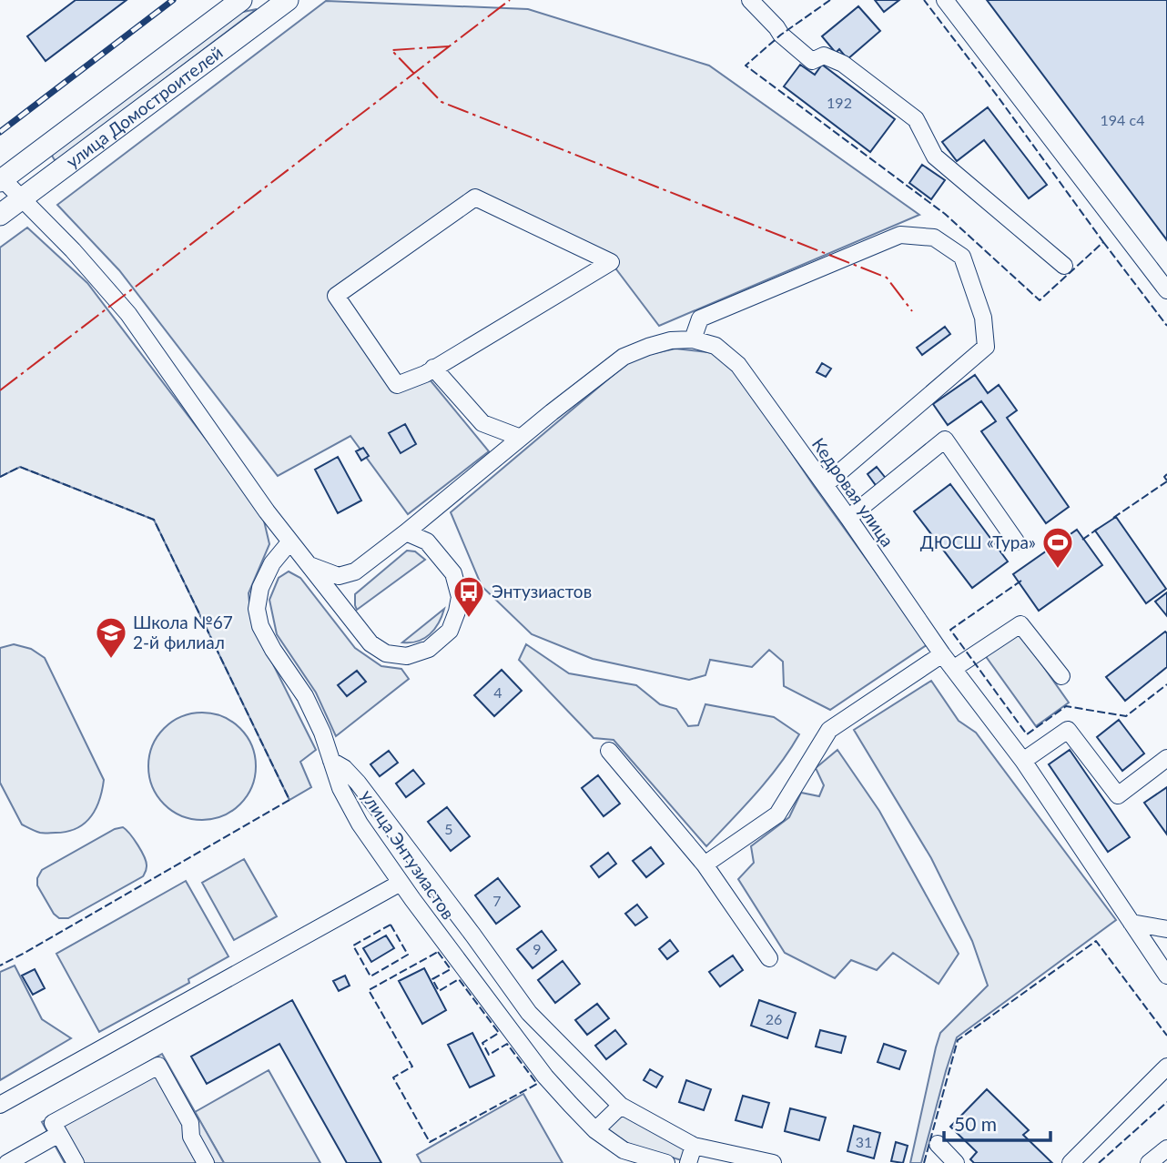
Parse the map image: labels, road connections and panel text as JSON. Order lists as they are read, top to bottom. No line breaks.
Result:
{"streets":{"main road":["улица Домостроителей"],"street":["Кедровая улица","улица Энтузиастов"]},"places":{"sports":["ДЮСШ «Тура»"],"bus stop":["Энтузиастов"],"school or university":["Школа №67 2-й филиал"]},"house_numbers":["192","194 с4","4","5","7","9","26","31"],"scale_bar":"50 m"}
